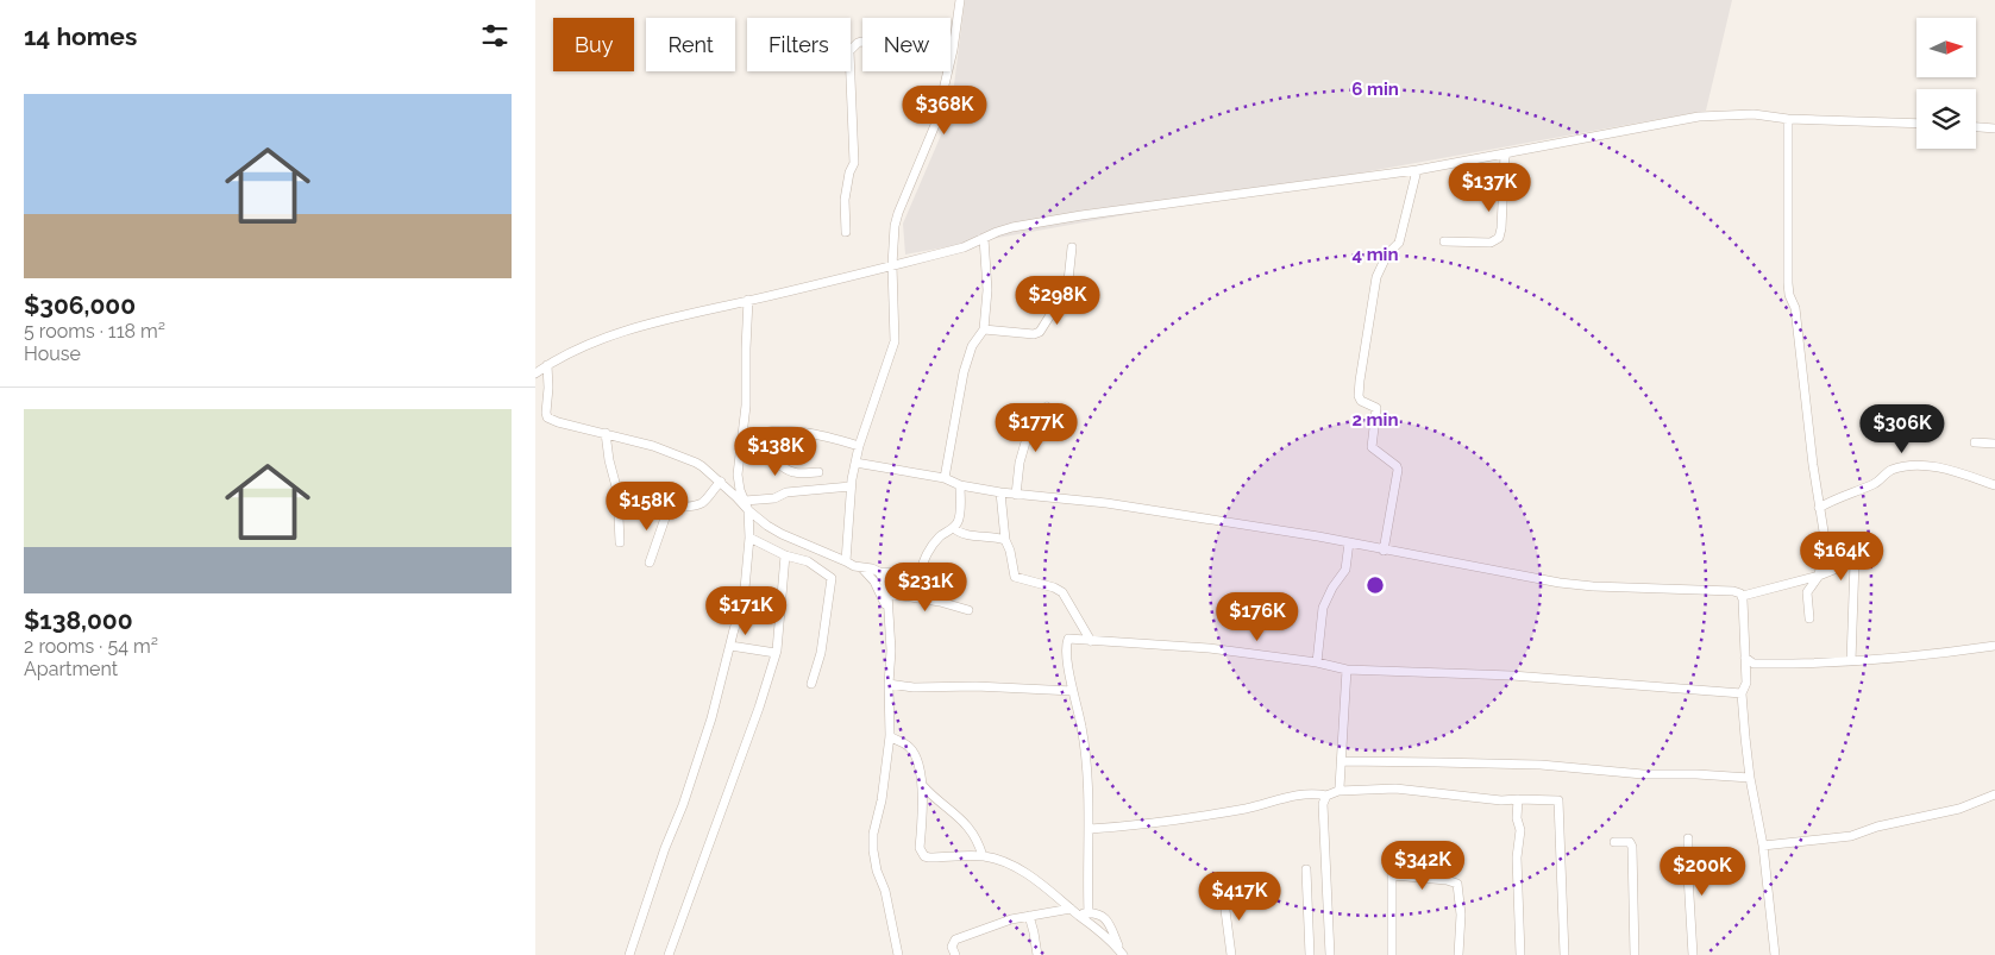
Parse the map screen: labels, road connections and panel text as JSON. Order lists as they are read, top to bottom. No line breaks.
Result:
{"north":"right","page":{"heading":"14 homes","chip":["Buy","Rent","Filters","New"],"list":[{"name":"$306,000","note":"5 rooms · 118 m² · House"},{"name":"$138,000","note":"2 rooms · 54 m² · Apartment"}],"price":["$368K","$137K","$298K","$177K","$306K","$138K","$158K","$164K","$231K","$171K","$176K","$342K","$200K","$417K"]},"rings":["6 min","4 min","2 min"]}
